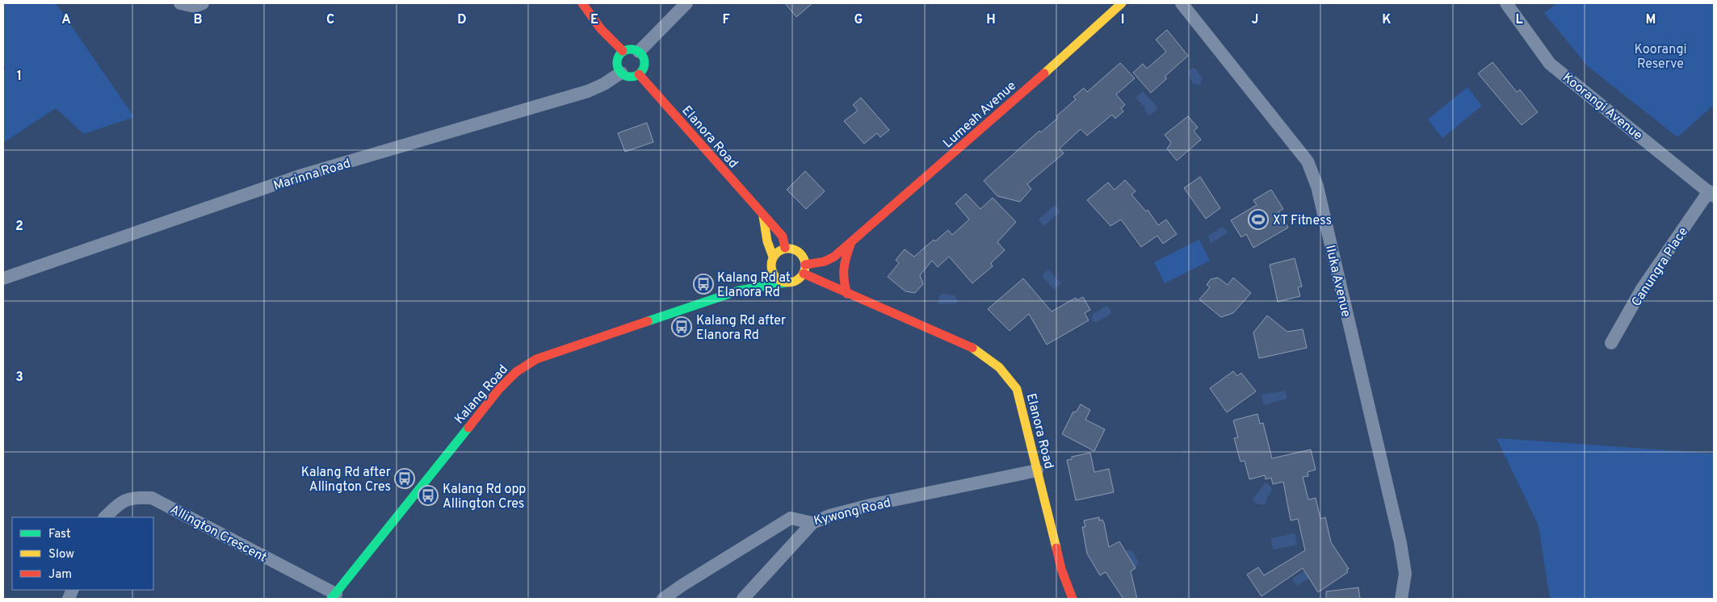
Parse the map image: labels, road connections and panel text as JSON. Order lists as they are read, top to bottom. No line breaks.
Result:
{"streets":{"street":["Koorangi Avenue","Lumeah Avenue","Elanora Road","Marinna Road","Canungra Place","Iluka Avenue","Kalang Road","Kywong Road","Allington Crescent"]},"crossings":[["Koorangi Avenue","Canungra Place"],["Elanora Road","Marinna Road"],["Elanora Road","Kalang Road"],["Elanora Road","Kywong Road"],["Kalang Road","Allington Crescent"]],"parks":["Koorangi Reserve"],"places":{"sports":["XT Fitness"],"bus stop":["Kalang Rd at Elanora Rd","Kalang Rd after Elanora Rd","Kalang Rd after Allington Cres","Kalang Rd opp Allington Cres"]},"legend":["Fast","Slow","Jam"],"grid":{"columns":["A","B","C","D","E","F","G","H","I","J","K","L","M"],"rows":["1","2","3"]}}
